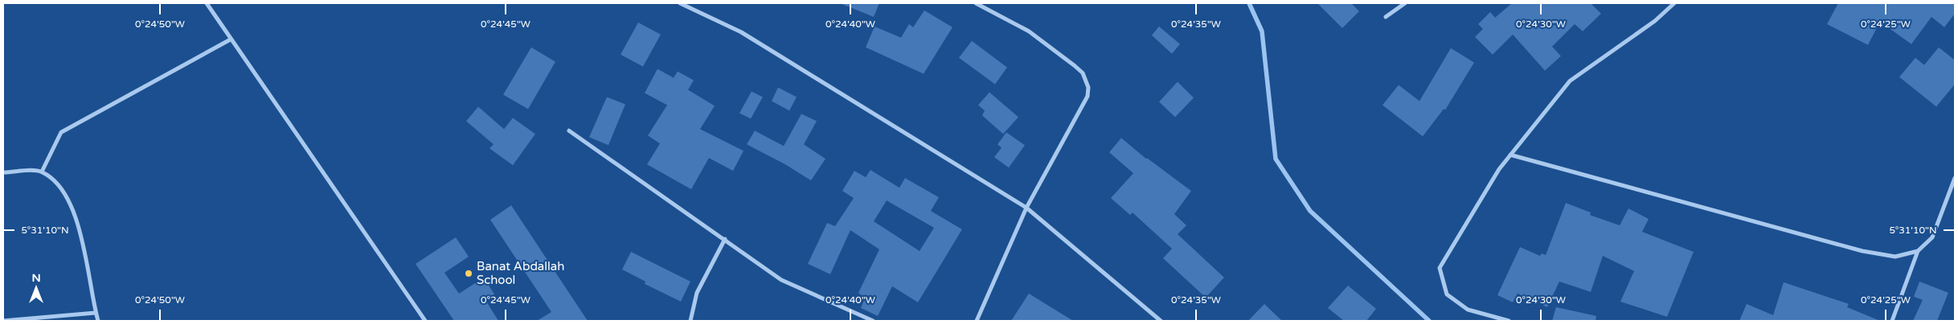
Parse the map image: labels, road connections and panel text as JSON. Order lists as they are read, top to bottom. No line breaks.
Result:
{"places":["Banat Abdallah School"],"north":"top","coordinates":["0°24'50\"W","0°24'45\"W","0°24'40\"W","0°24'35\"W","0°24'30\"W","0°24'25\"W","5°31'10\"N"]}
